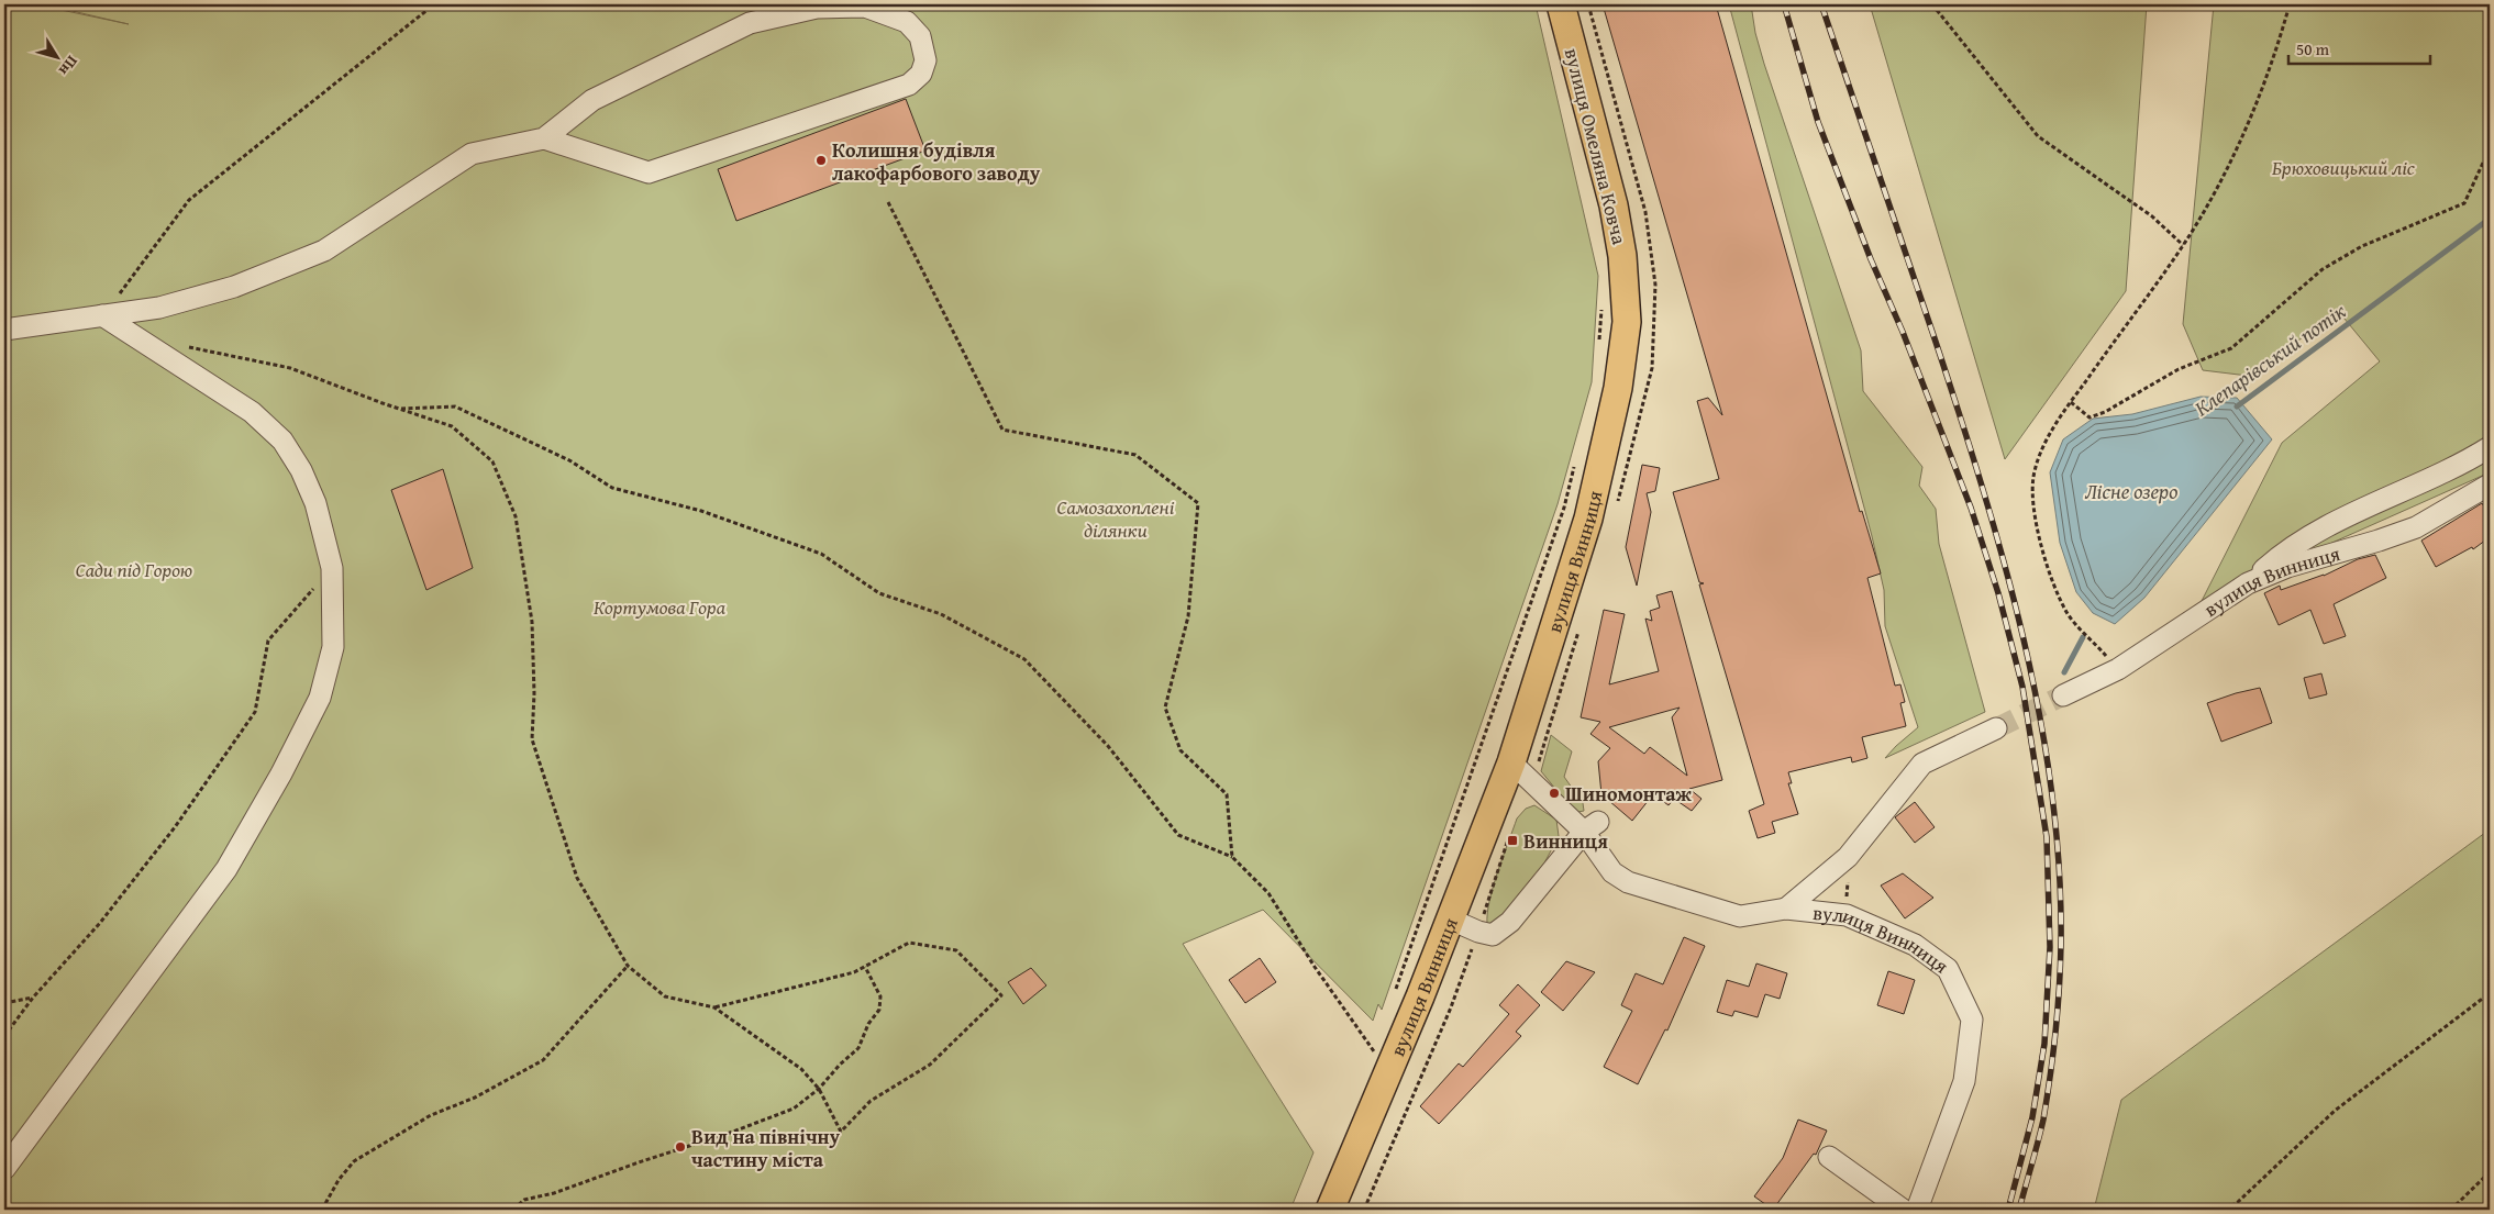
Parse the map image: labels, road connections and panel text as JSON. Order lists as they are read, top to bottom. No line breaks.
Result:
{"streets":{"main road":["вулиця Омеляна Ковча","вулиця Винниця"]},"crossings":[["вулиця Омеляна Ковча","вулиця Винниця"]],"water":["Клепарівський потік","Лісне озеро"],"parks":["Брюховицький ліс","Самозахоплені ділянки","Сади під Горою","Кортумова Гора"],"places":{"other":["Колишня будівля лакофарбового заводу","Шиномонтаж","Вид на північну частину міста"],"transit":["Винниця"]},"scale_bar":"50 m","north":"bottom right"}
